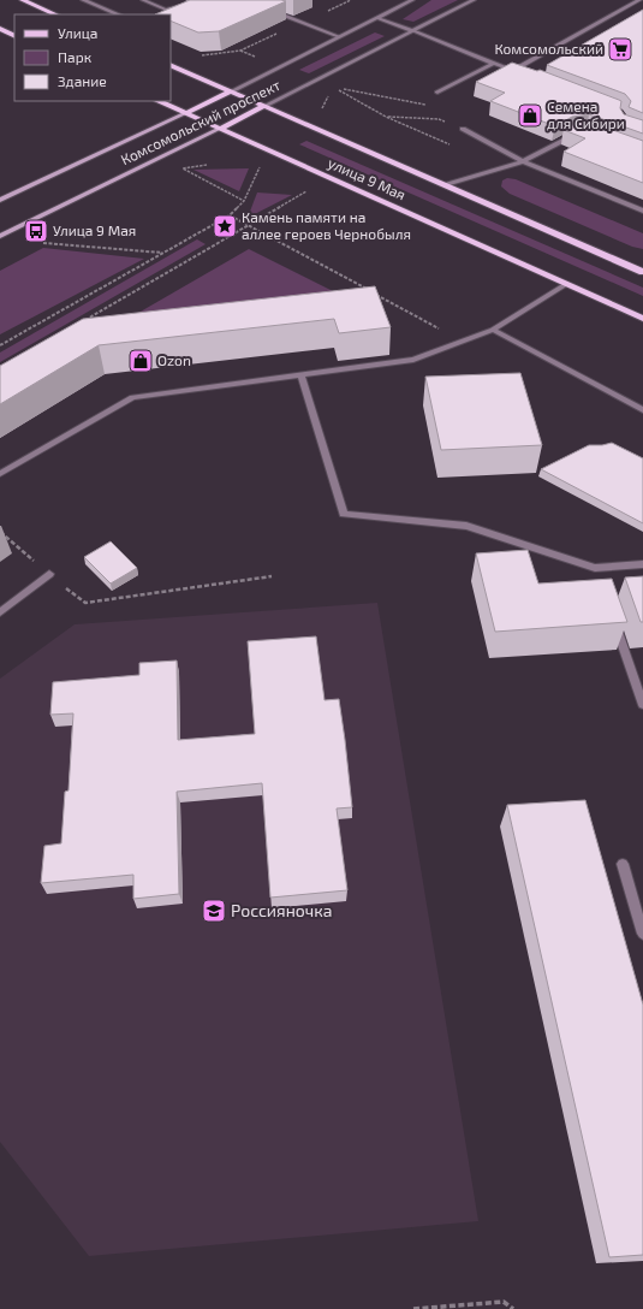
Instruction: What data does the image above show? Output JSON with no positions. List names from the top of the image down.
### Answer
{
  "streets": {
    "main road": ["Комсомольский проспект", "улица 9 Мая"]
  },
  "crossings": [
    ["Комсомольский проспект", "улица 9 Мая"]
  ],
  "places": {
    "supermarket": ["Комсомольский"],
    "shop": ["Семена для Сибири", "Ozon"],
    "place": ["Камень памяти на аллее героев Чернобыля"],
    "bus stop": ["Улица 9 Мая"],
    "school or university": ["Россияночка"]
  },
  "legend": ["Улица", "Парк", "Здание"]
}
